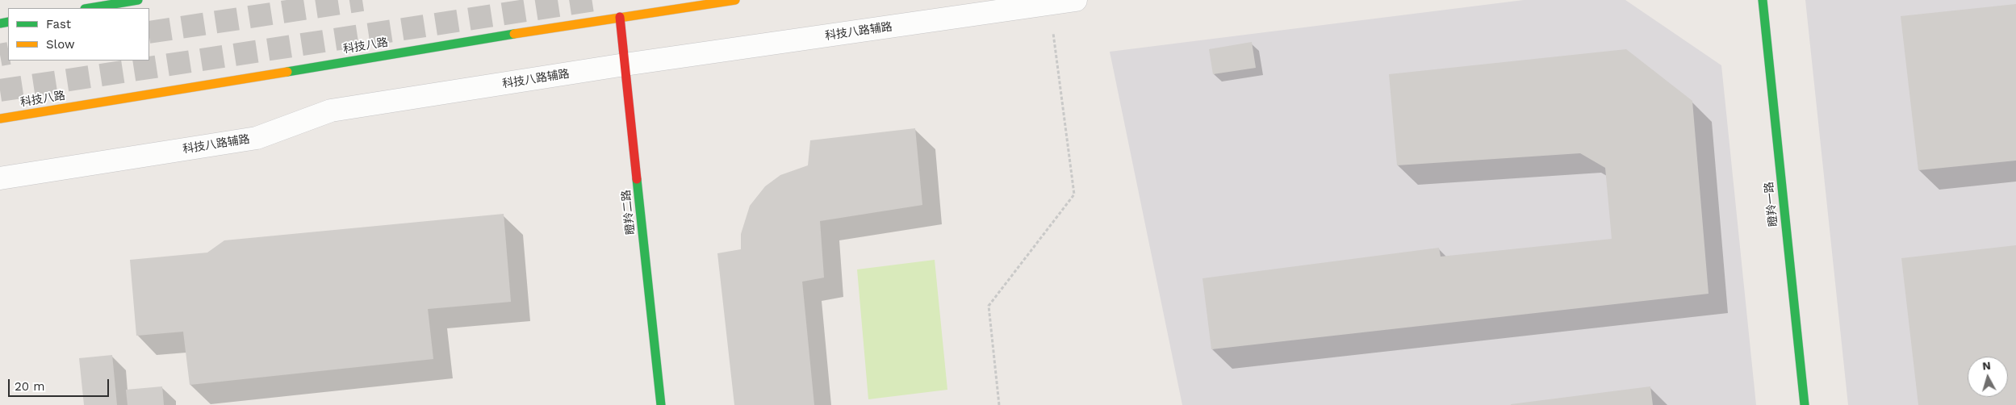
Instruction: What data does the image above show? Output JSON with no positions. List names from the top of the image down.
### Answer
{
  "streets": {
    "main road": ["科技八路", "瞪羚一路", "瞪羚二路"],
    "street": ["科技八路辅路"]
  },
  "crossings": [
    ["科技八路辅路", "瞪羚二路"],
    ["科技八路", "瞪羚二路"]
  ],
  "legend": ["Fast", "Slow"],
  "scale_bar": "20 m",
  "north": "top"
}
